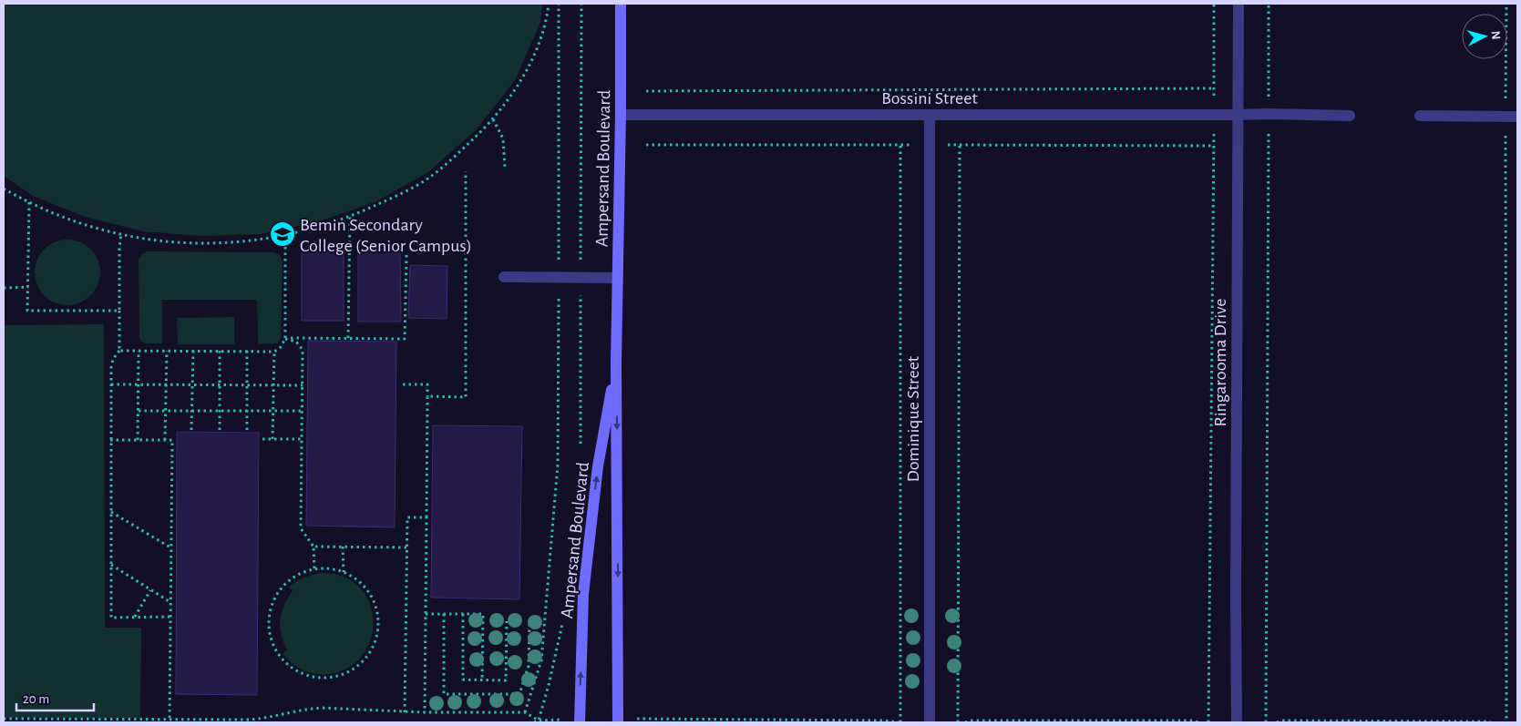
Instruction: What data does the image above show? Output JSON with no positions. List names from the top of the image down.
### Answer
{
  "streets": {
    "street": [
      "Bossini Street",
      "Ampersand Boulevard",
      "Ringarooma Drive",
      "Dominique Street"
    ]
  },
  "crossings": [
    ["Bossini Street", "Ampersand Boulevard"],
    ["Bossini Street", "Ringarooma Drive"],
    ["Bossini Street", "Dominique Street"]
  ],
  "places": {
    "school or university": ["Bemin Secondary College (Senior Campus)"]
  },
  "scale_bar": "20 m",
  "north": "right"
}
